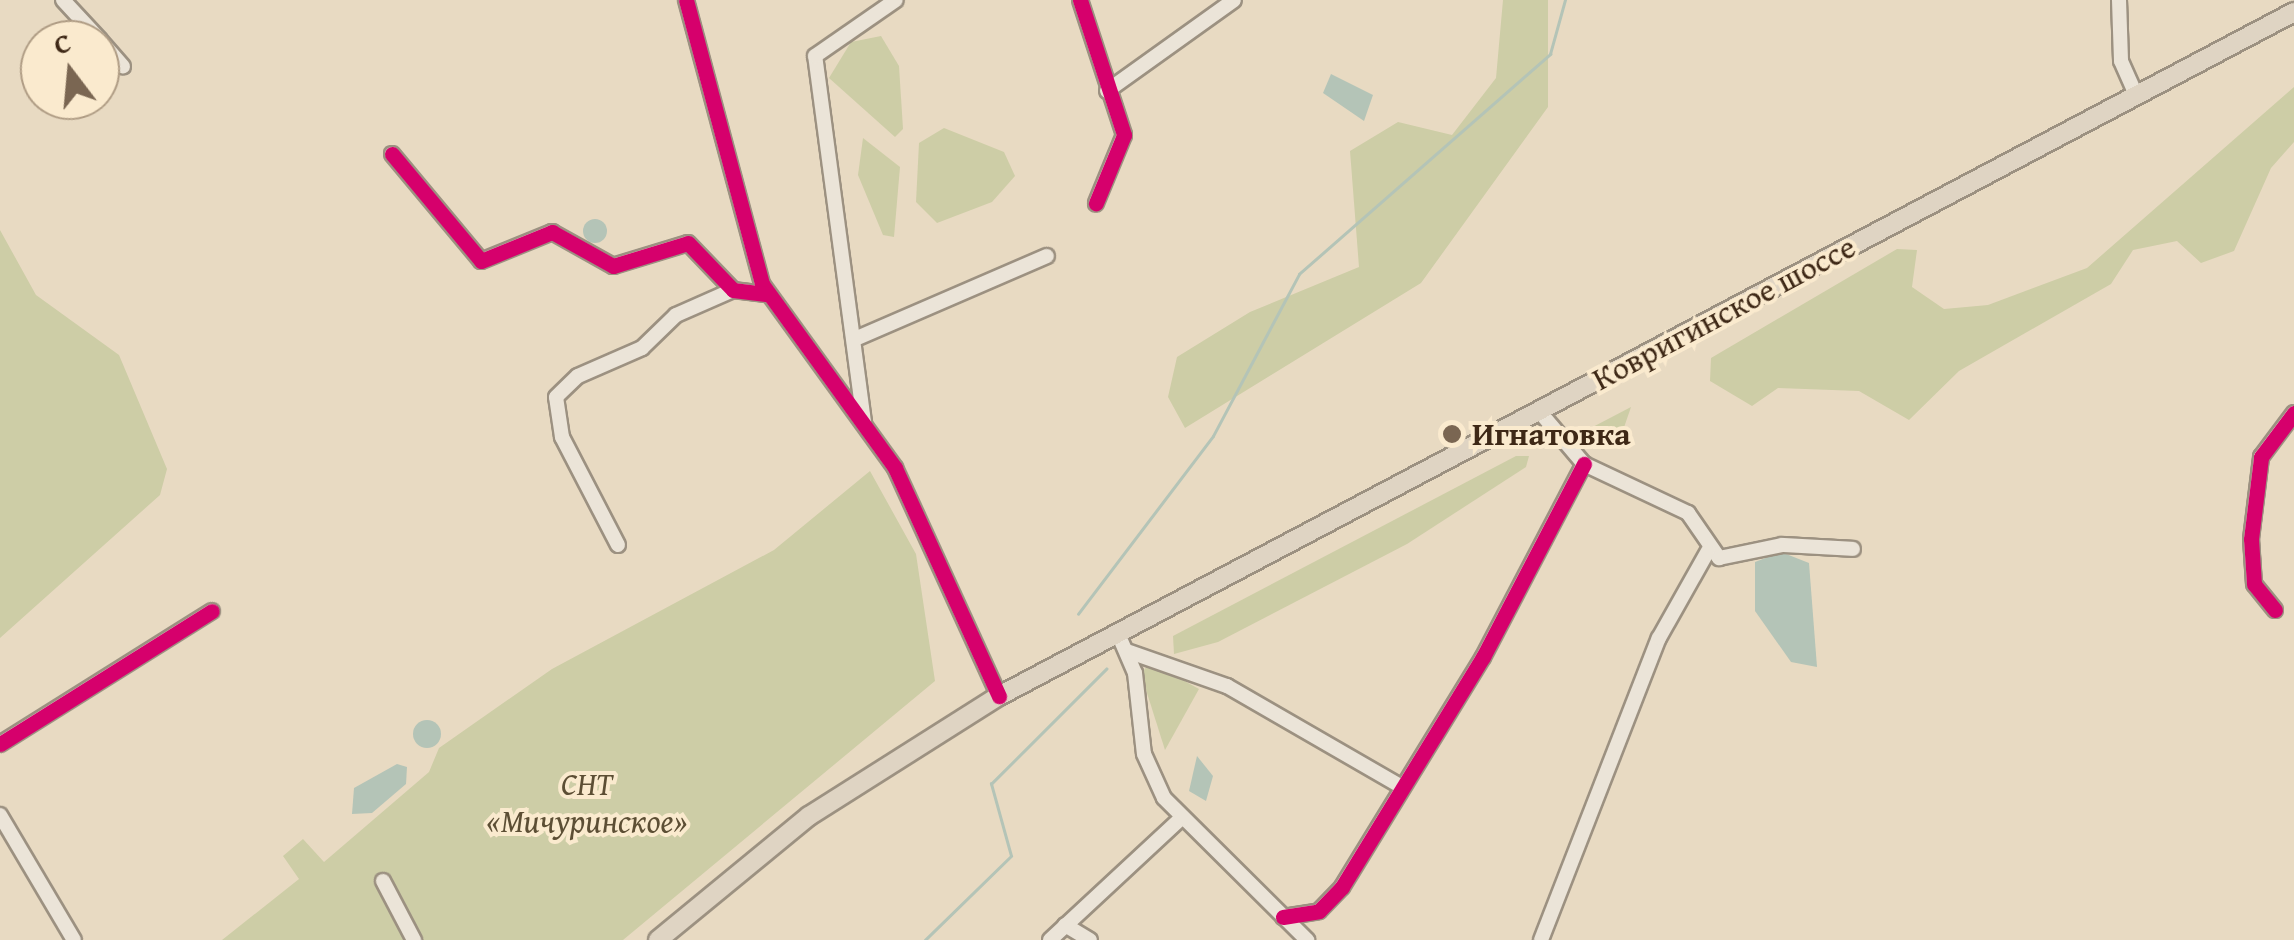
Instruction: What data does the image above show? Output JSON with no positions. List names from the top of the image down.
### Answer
{
  "streets": {
    "main road": ["Ковригинское шоссе"]
  },
  "parks": ["СНТ «Мичуринское»"],
  "places": ["Игнатовка"],
  "north": "top"
}
